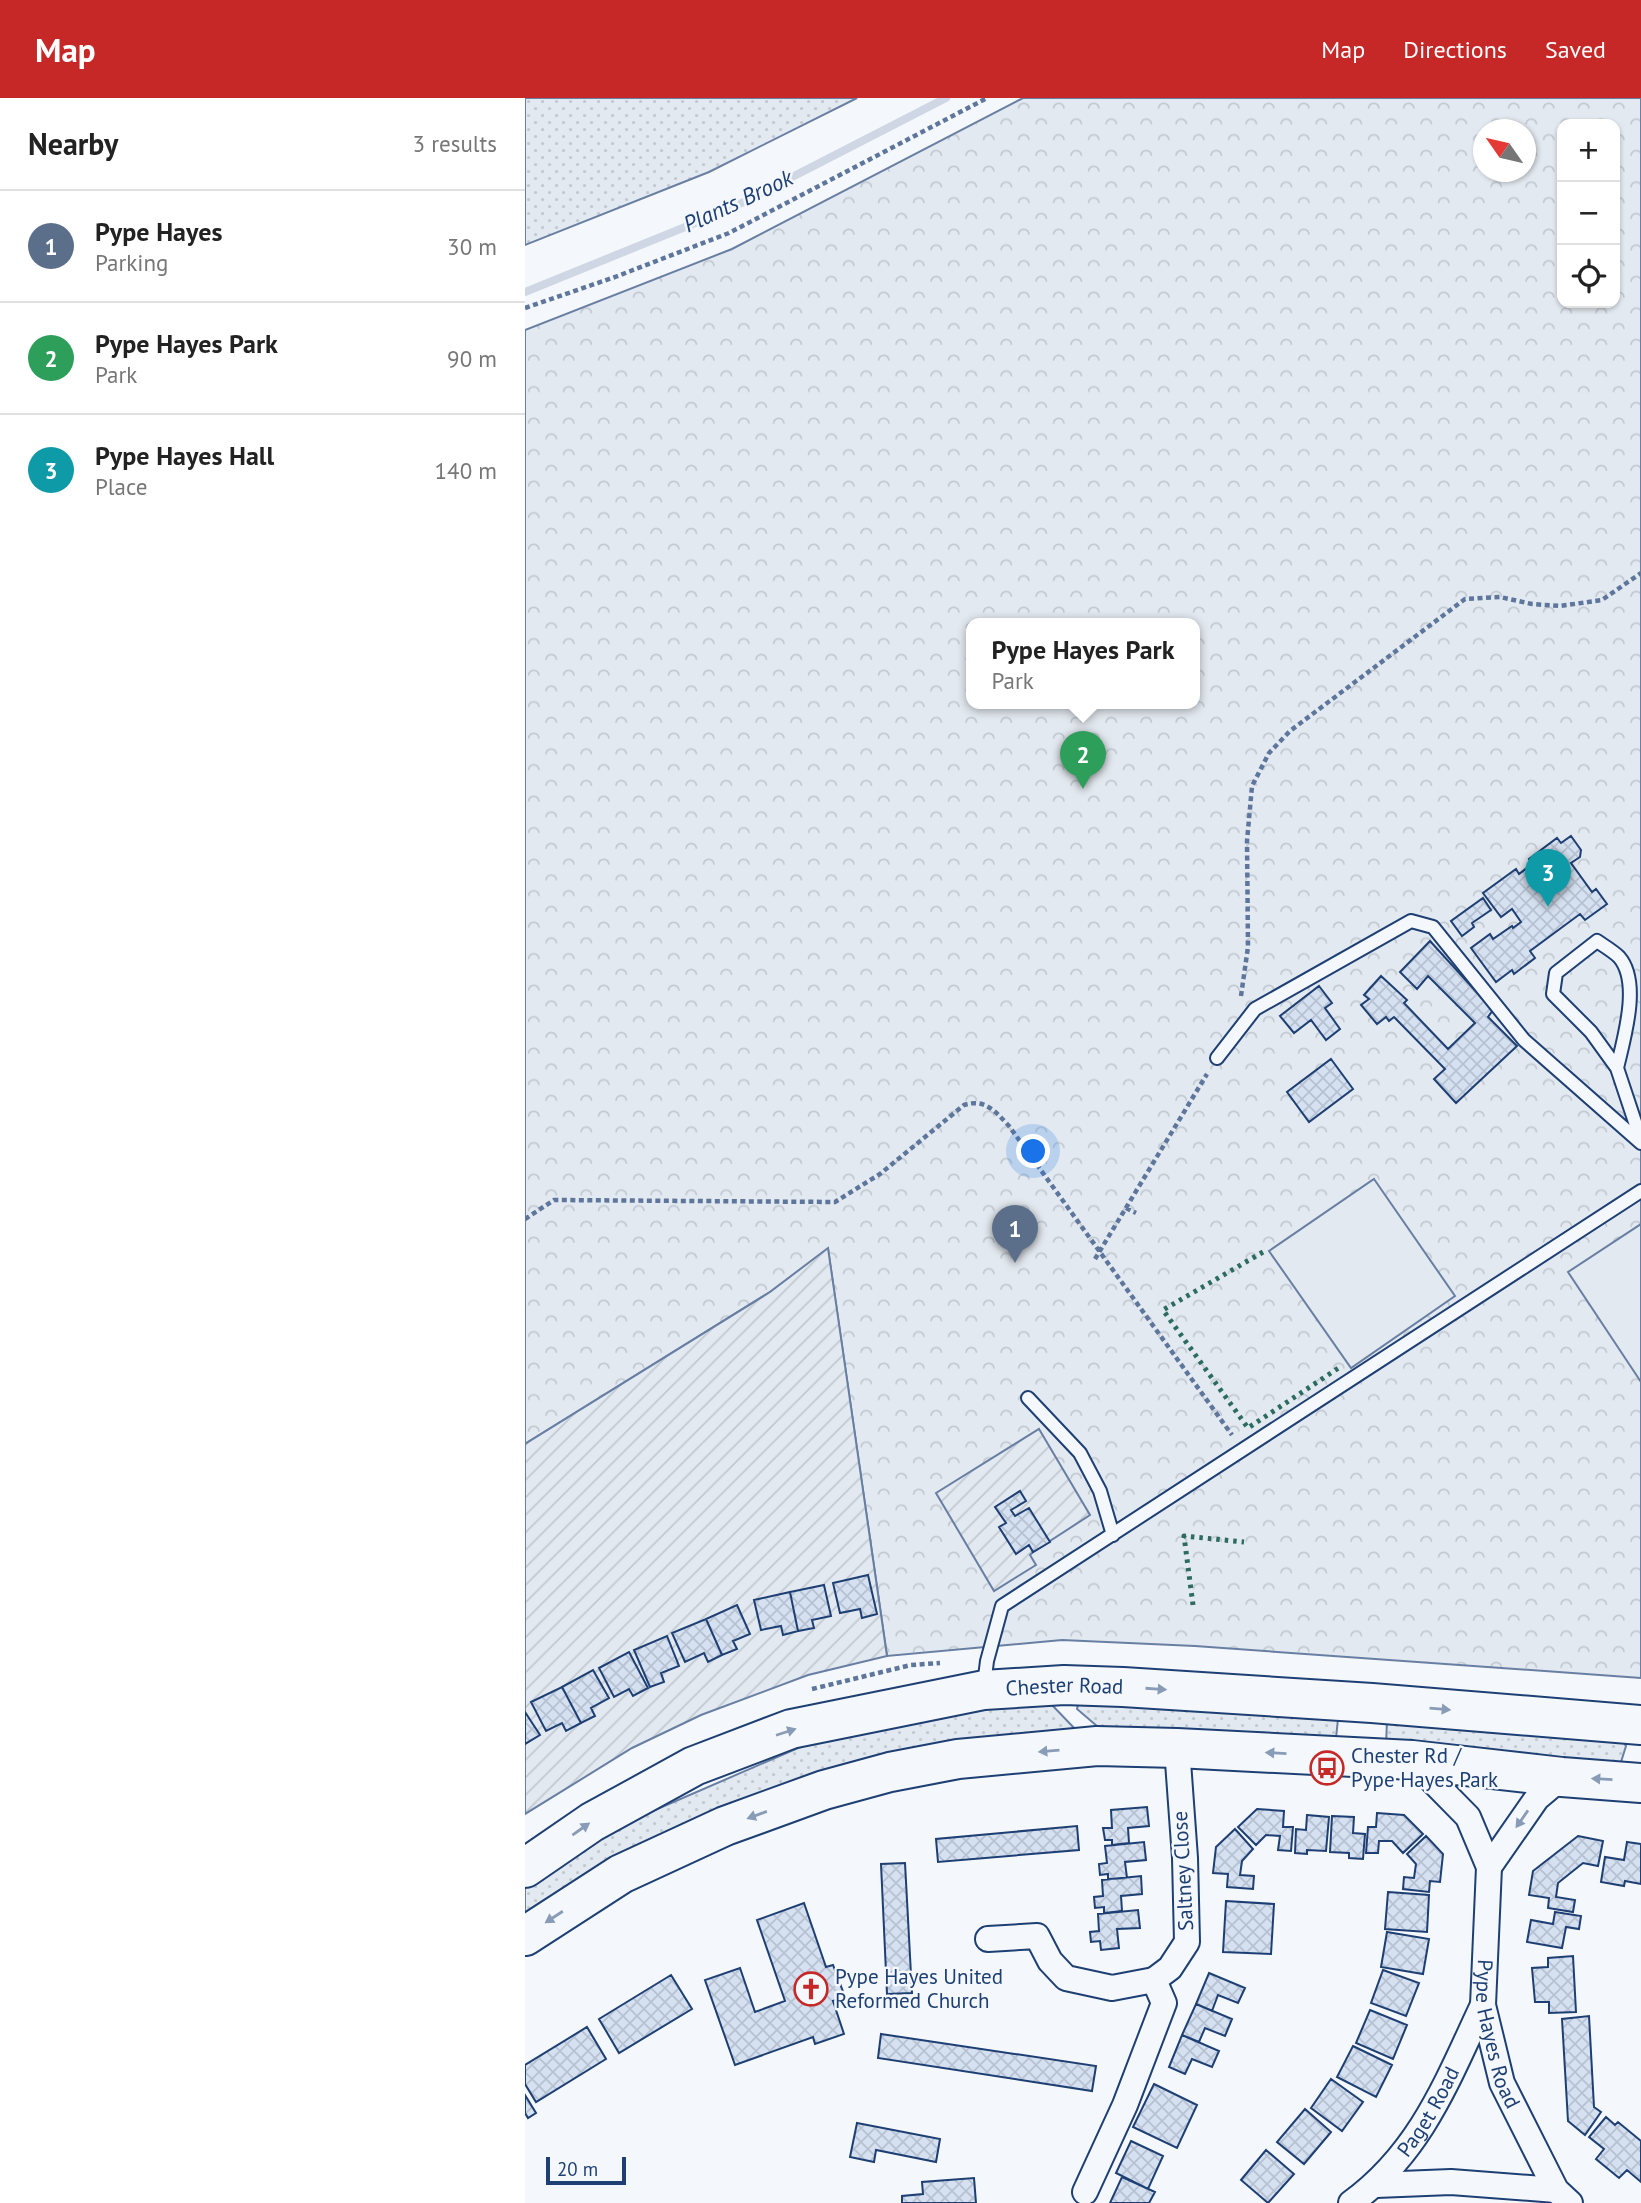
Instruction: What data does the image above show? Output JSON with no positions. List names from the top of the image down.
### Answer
{
  "streets": {
    "highway": ["Chester Road"],
    "street": ["Saltney Close", "Pype Hayes Road", "Paget Road"]
  },
  "crossings": [
    ["Pype Hayes Road", "Paget Road"]
  ],
  "water": ["Plants Brook"],
  "places": {
    "bus stop": ["Chester Rd / Pype Hayes Park"],
    "church": ["Pype Hayes United Reformed Church"]
  },
  "scale_bar": "20 m",
  "north": "top left",
  "page": {
    "header": "Map",
    "nav": ["Map", "Directions", "Saved"],
    "heading": ["Nearby", "3 results"],
    "map_buttons": ["+", "−"],
    "list": [
      {
        "mark": "1",
        "name": "Pype Hayes",
        "note": "Parking",
        "value": "30 m"
      },
      {
        "mark": "2",
        "name": "Pype Hayes Park",
        "note": "Park",
        "value": "90 m"
      },
      {
        "mark": "3",
        "name": "Pype Hayes Hall",
        "note": "Place",
        "value": "140 m"
      }
    ],
    "popup": ["Pype Hayes Park", "Park"],
    "pins": ["2", "3", "1"],
    "scale": "20 m"
  }
}
